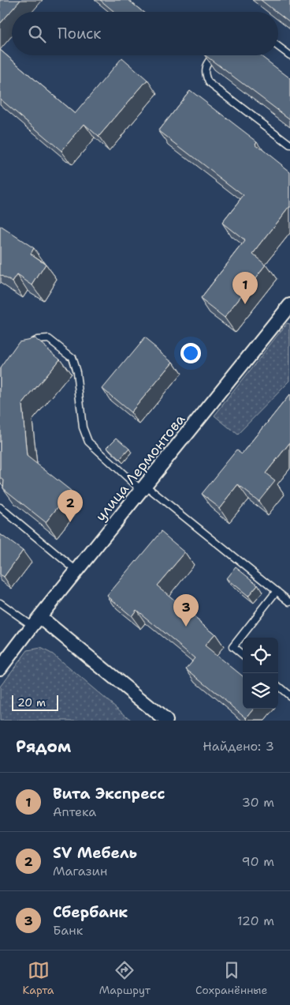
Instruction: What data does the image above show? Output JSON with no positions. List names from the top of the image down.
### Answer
{
  "streets": {
    "street": ["улица Лермонтова"]
  },
  "scale_bar": "20 m",
  "page": {
    "search": "Поиск",
    "pins": ["1", "2", "3"],
    "scale": "20 m",
    "heading": ["Рядом", "Найдено: 3"],
    "list": [
      {
        "mark": "1",
        "name": "Вита Экспресс",
        "note": "Аптека",
        "value": "30 m"
      },
      {
        "mark": "2",
        "name": "SV Мебель",
        "note": "Магазин",
        "value": "90 m"
      },
      {
        "mark": "3",
        "name": "Сбербанк",
        "note": "Банк",
        "value": "120 m"
      }
    ],
    "nav": ["Карта", "Маршрут", "Сохранённые"]
  }
}
